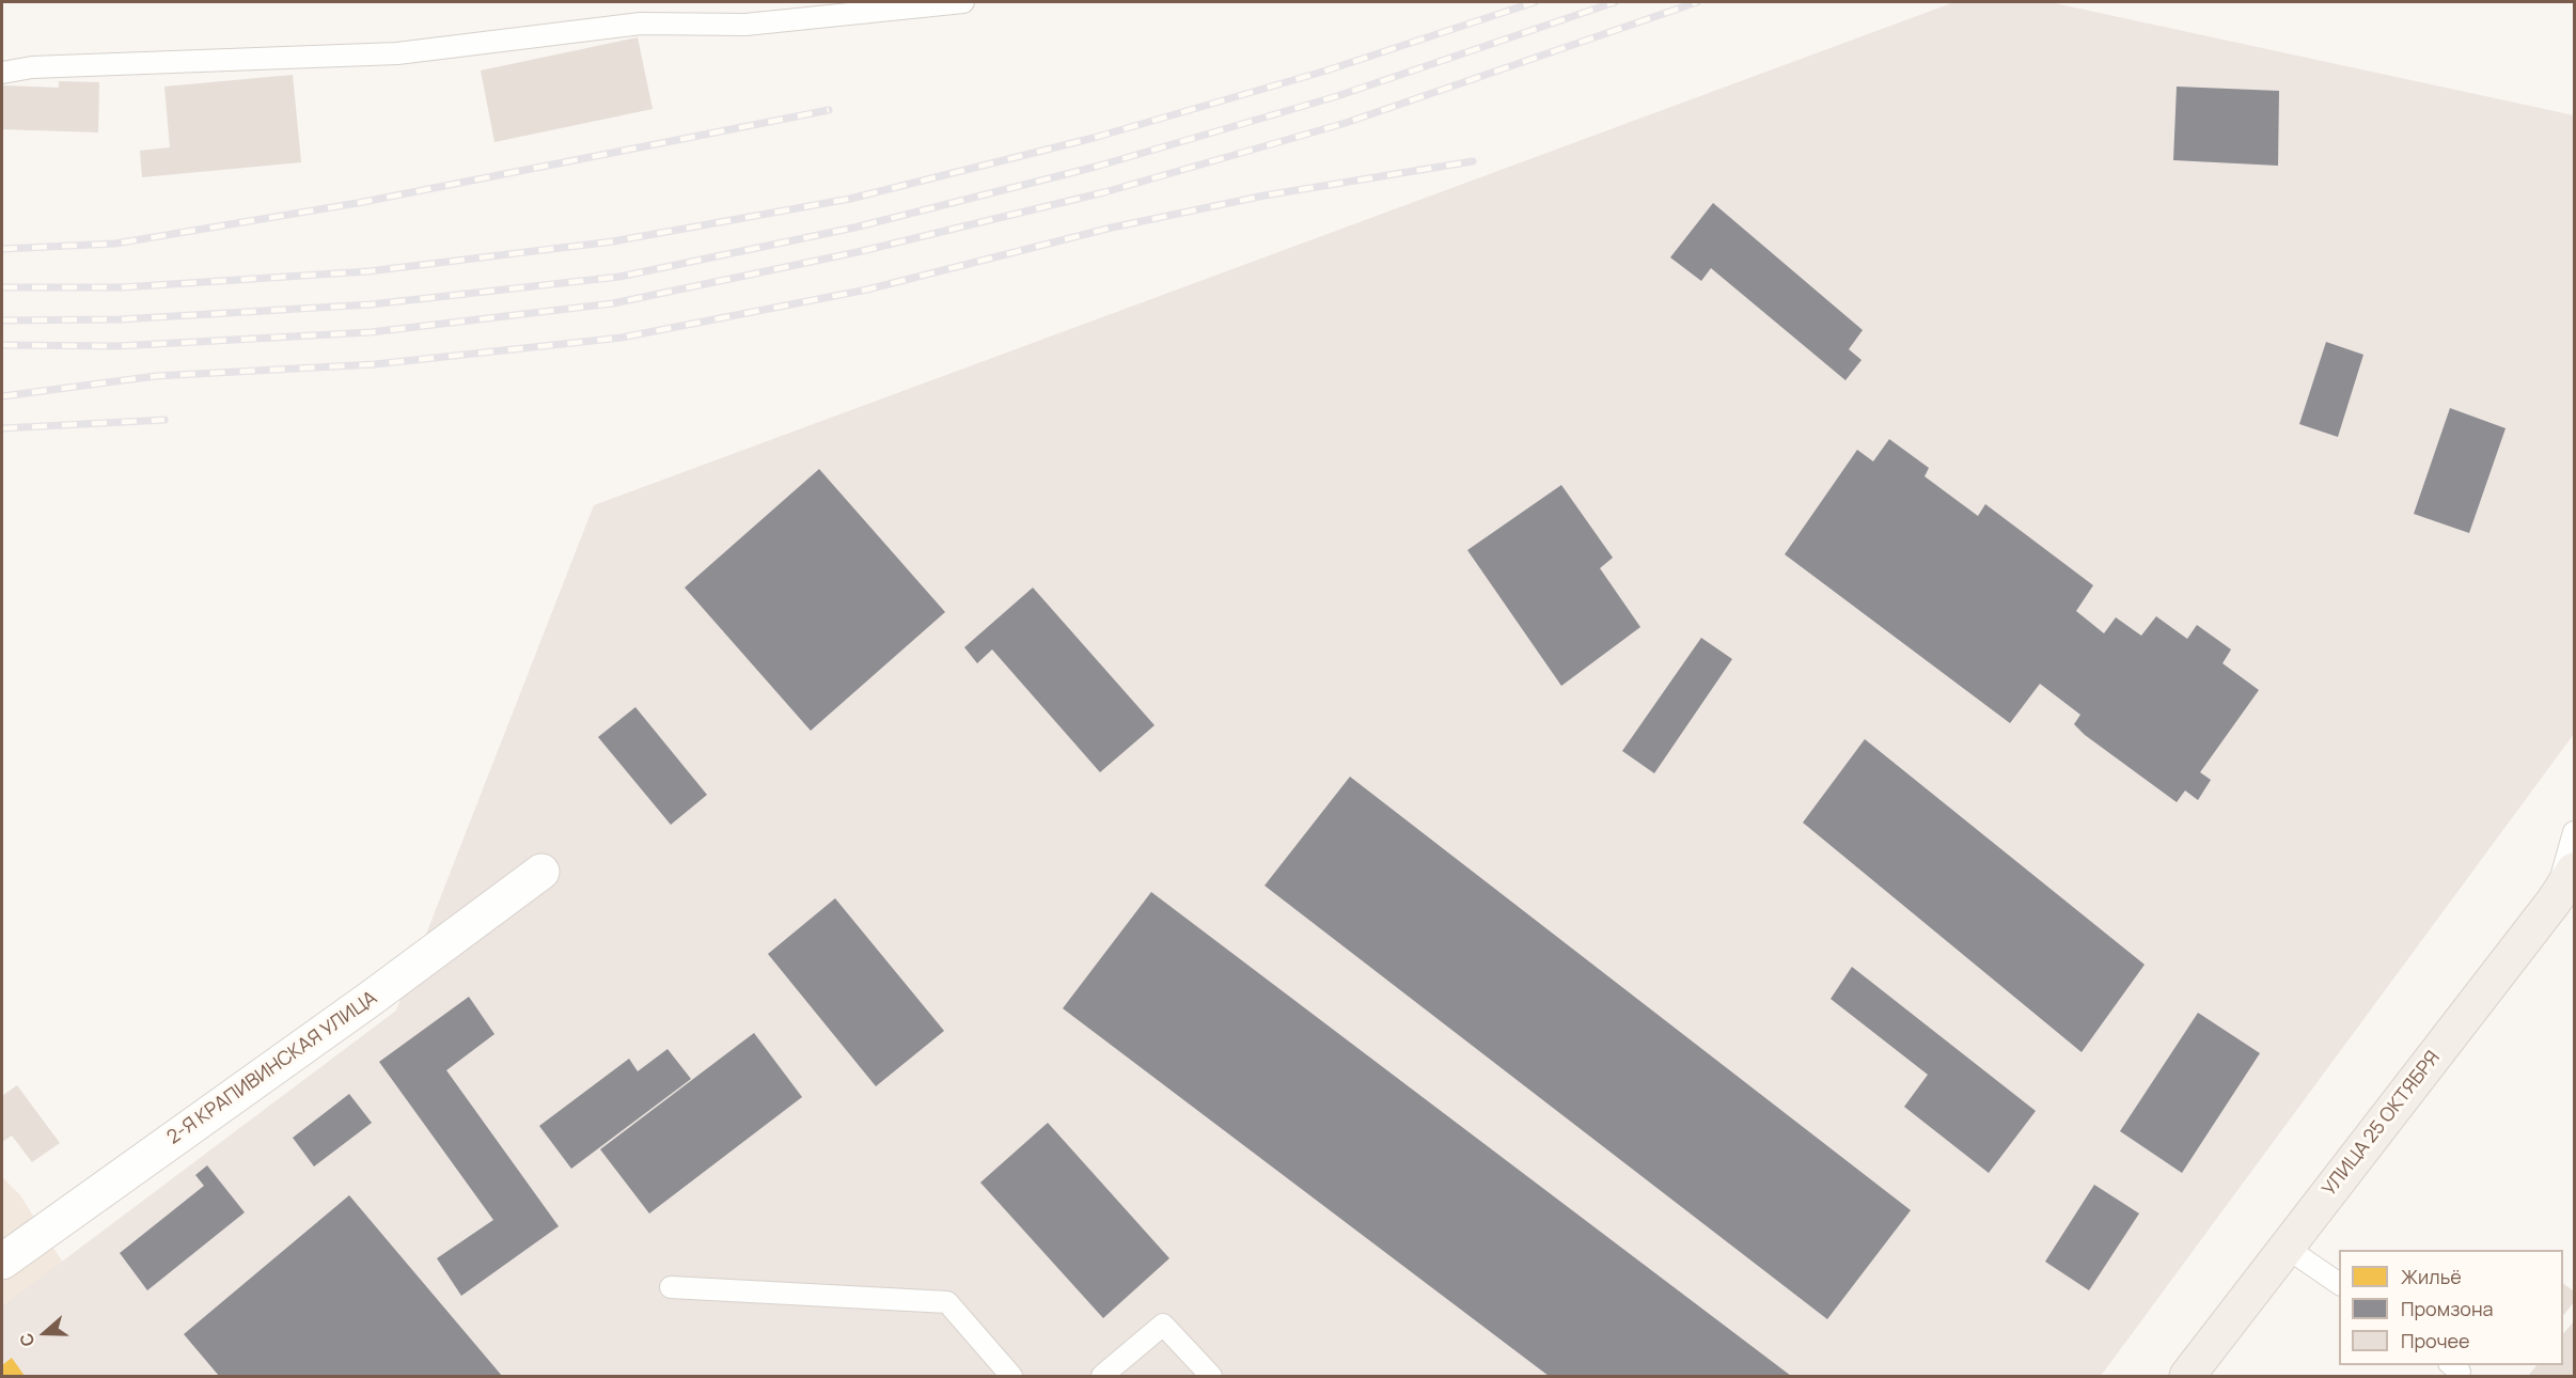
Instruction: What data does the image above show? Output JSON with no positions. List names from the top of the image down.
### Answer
{
  "streets": {
    "main road": ["УЛИЦА 25 ОКТЯБРЯ"],
    "street": ["2-Я КРАПИВИНСКАЯ УЛИЦА"]
  },
  "legend": ["Жильё", "Промзона", "Прочее"],
  "north": "left"
}
